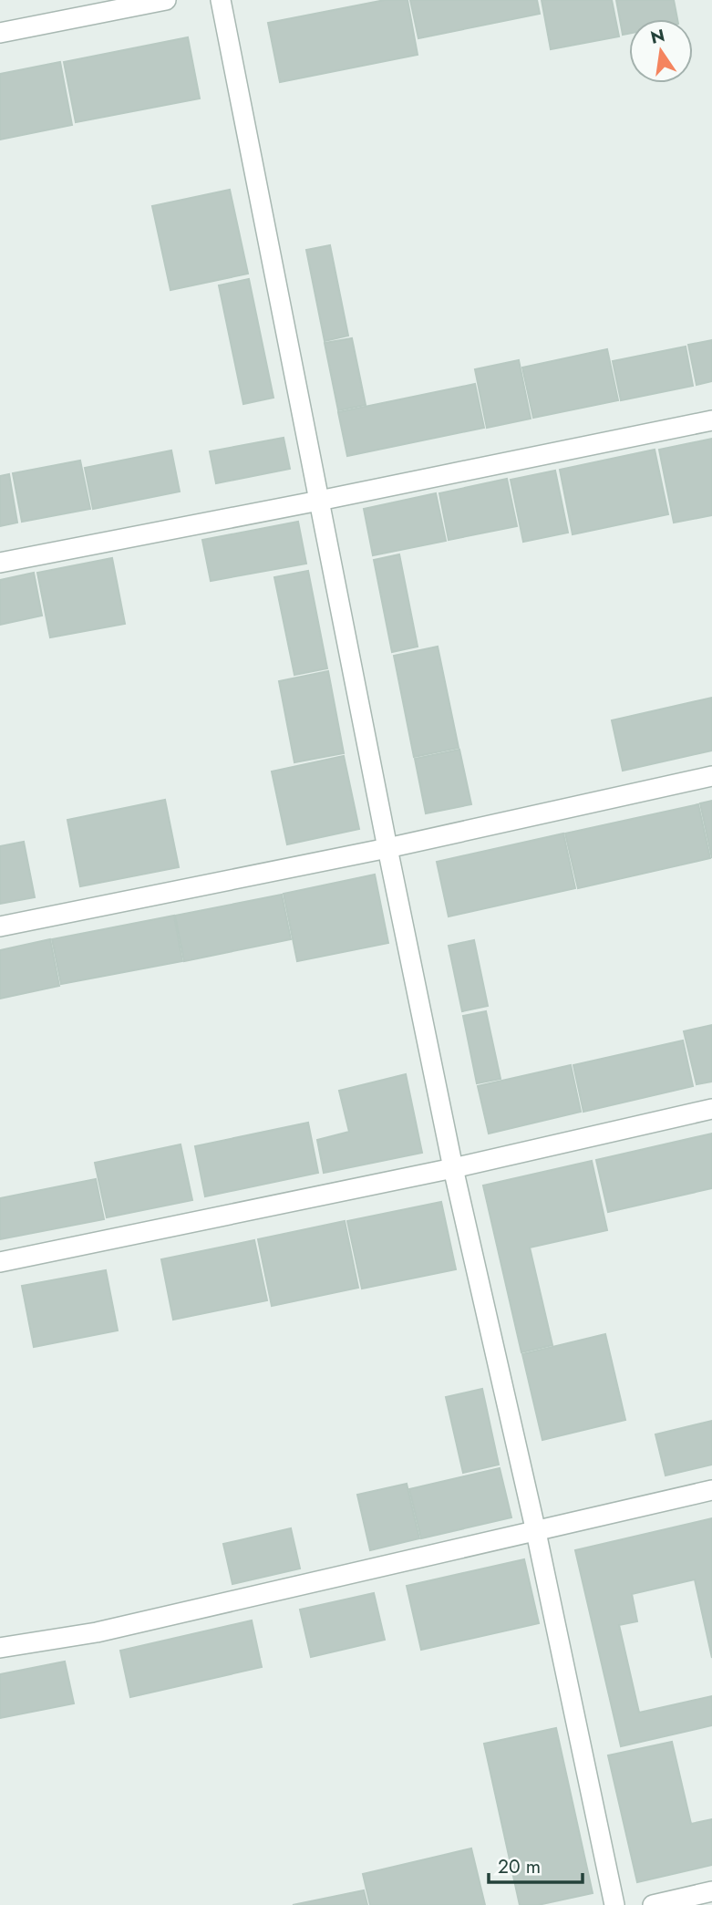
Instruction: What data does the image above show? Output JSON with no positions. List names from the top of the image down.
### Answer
{
  "scale_bar": "20 m",
  "north": "top"
}
